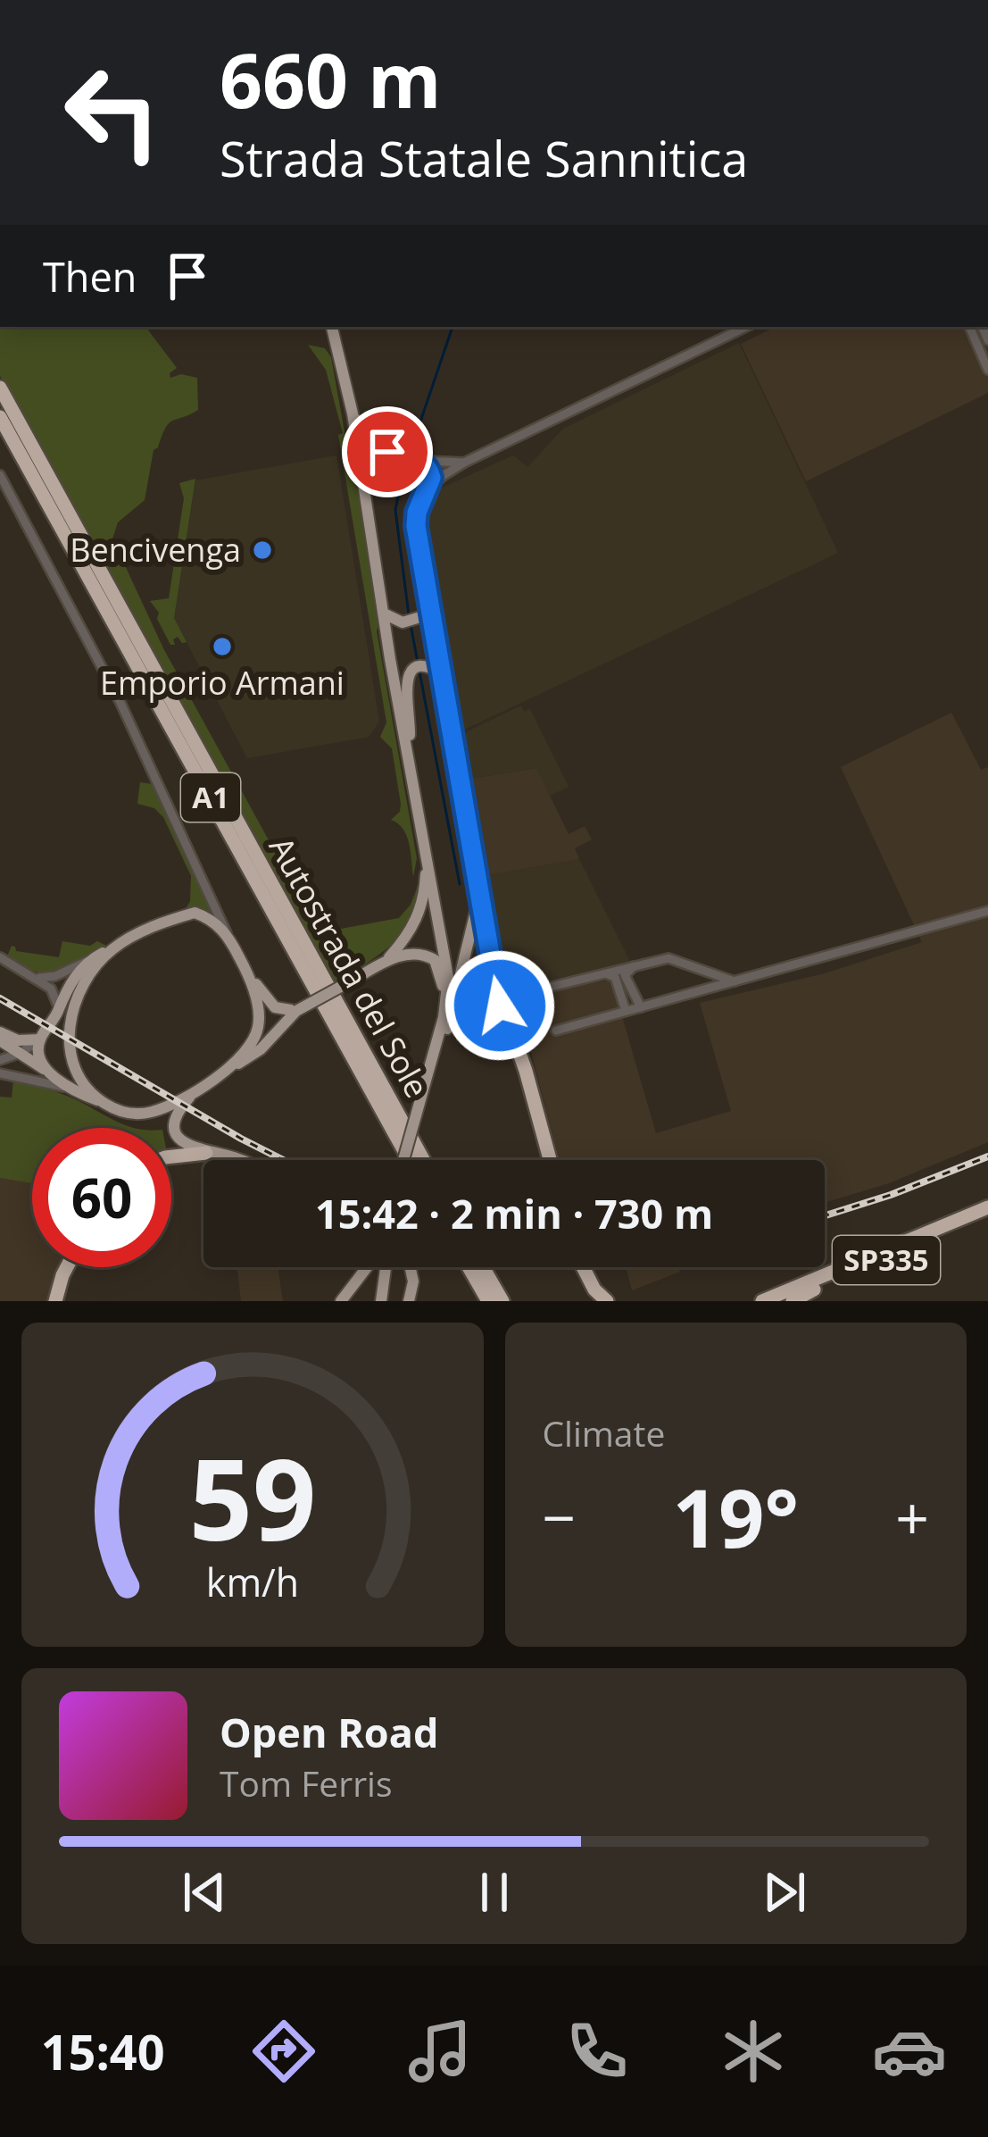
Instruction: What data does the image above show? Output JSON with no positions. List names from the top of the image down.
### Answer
{
  "streets": {
    "highway": ["A1", "Autostrada del Sole", "SP335"]
  },
  "places": ["Bencivenga", "Emporio Armani"],
  "page": {
    "turn": ["660 m", "Strada Statale Sannitica"],
    "then": "Then",
    "limit": "60",
    "trip": "15:42 · 2 min · 730 m",
    "tile": "Climate",
    "heat": ["−", "19°", "+"],
    "song": ["Open Road", "Tom Ferris"],
    "tabs": "15:40",
    "gauge": ["59", "km/h"]
  }
}
